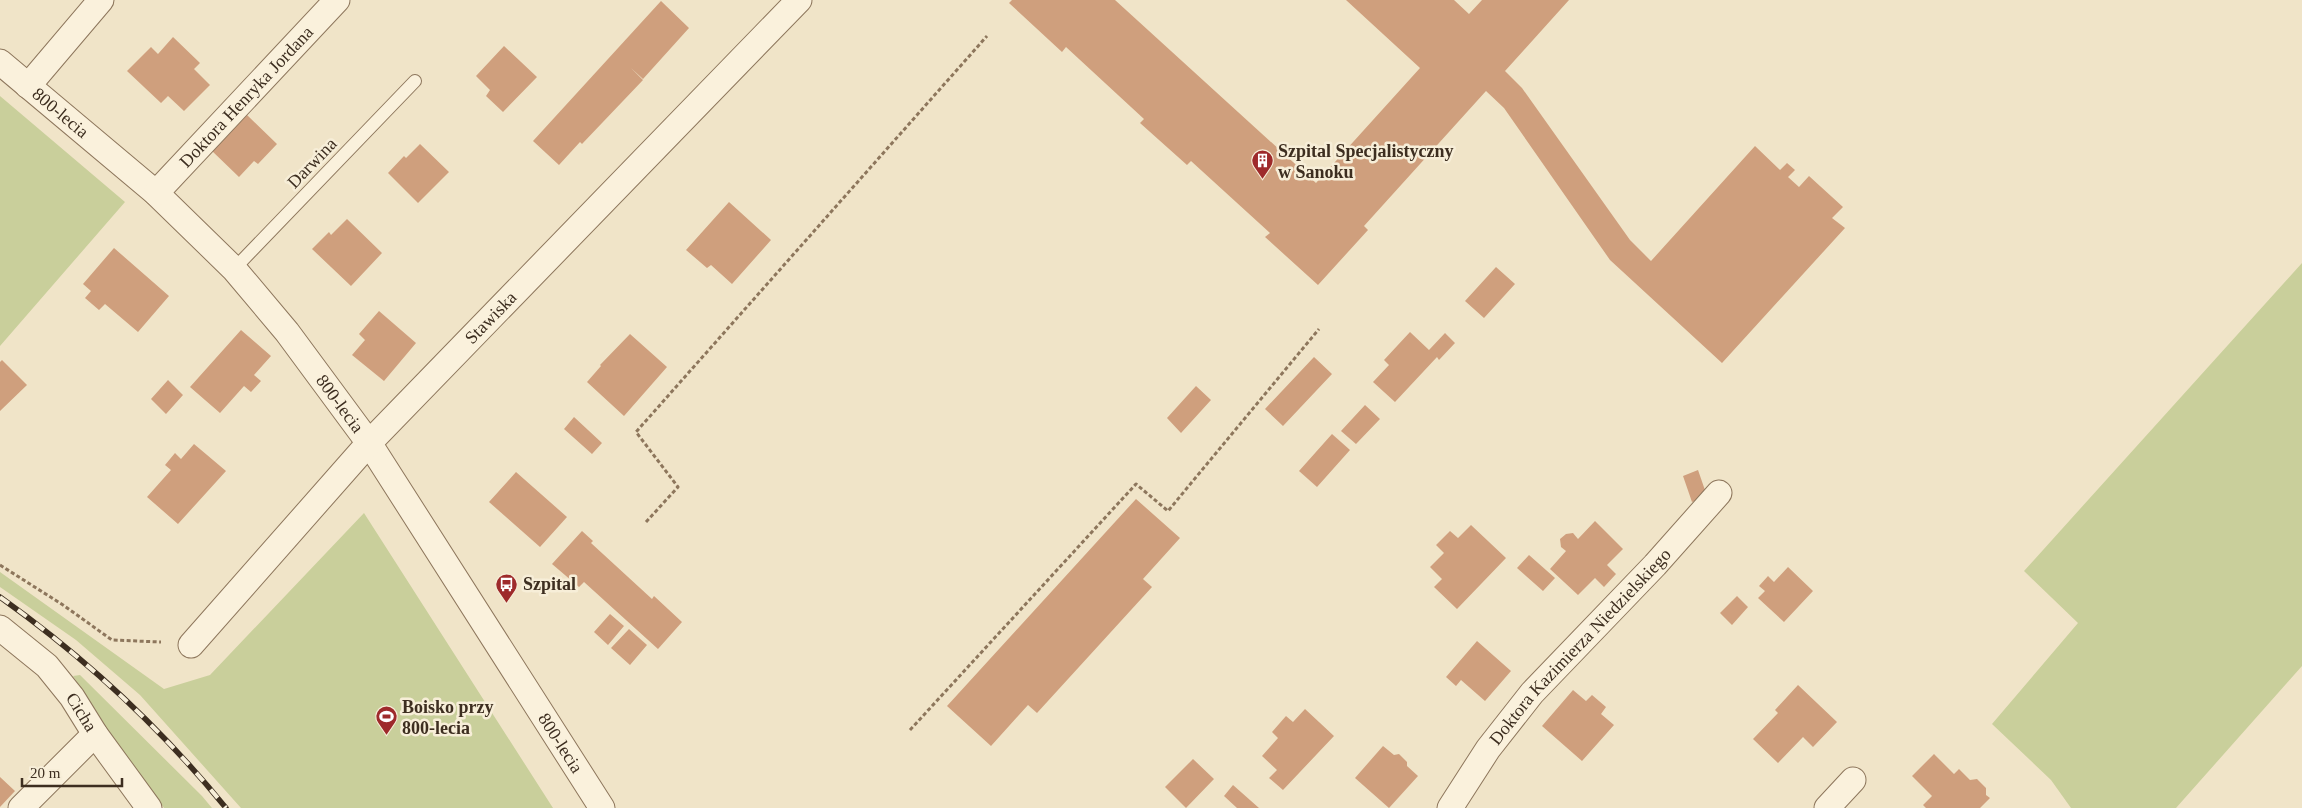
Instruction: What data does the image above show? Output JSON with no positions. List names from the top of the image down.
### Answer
{
  "streets": {
    "street": [
      "Doktora Henryka Jordana",
      "800-lecia",
      "Stawiska",
      "Doktora Kazimierza Niedzielskiego",
      "Cicha"
    ],
    "lane": ["Darwina"]
  },
  "crossings": [
    ["Doktora Henryka Jordana", "800-lecia"],
    ["800-lecia", "Darwina"],
    ["800-lecia", "Stawiska"]
  ],
  "places": {
    "building": ["Szpital Specjalistyczny w Sanoku"],
    "bus stop": ["Szpital"],
    "sports": ["Boisko przy 800-lecia"]
  },
  "scale_bar": "20 m"
}
